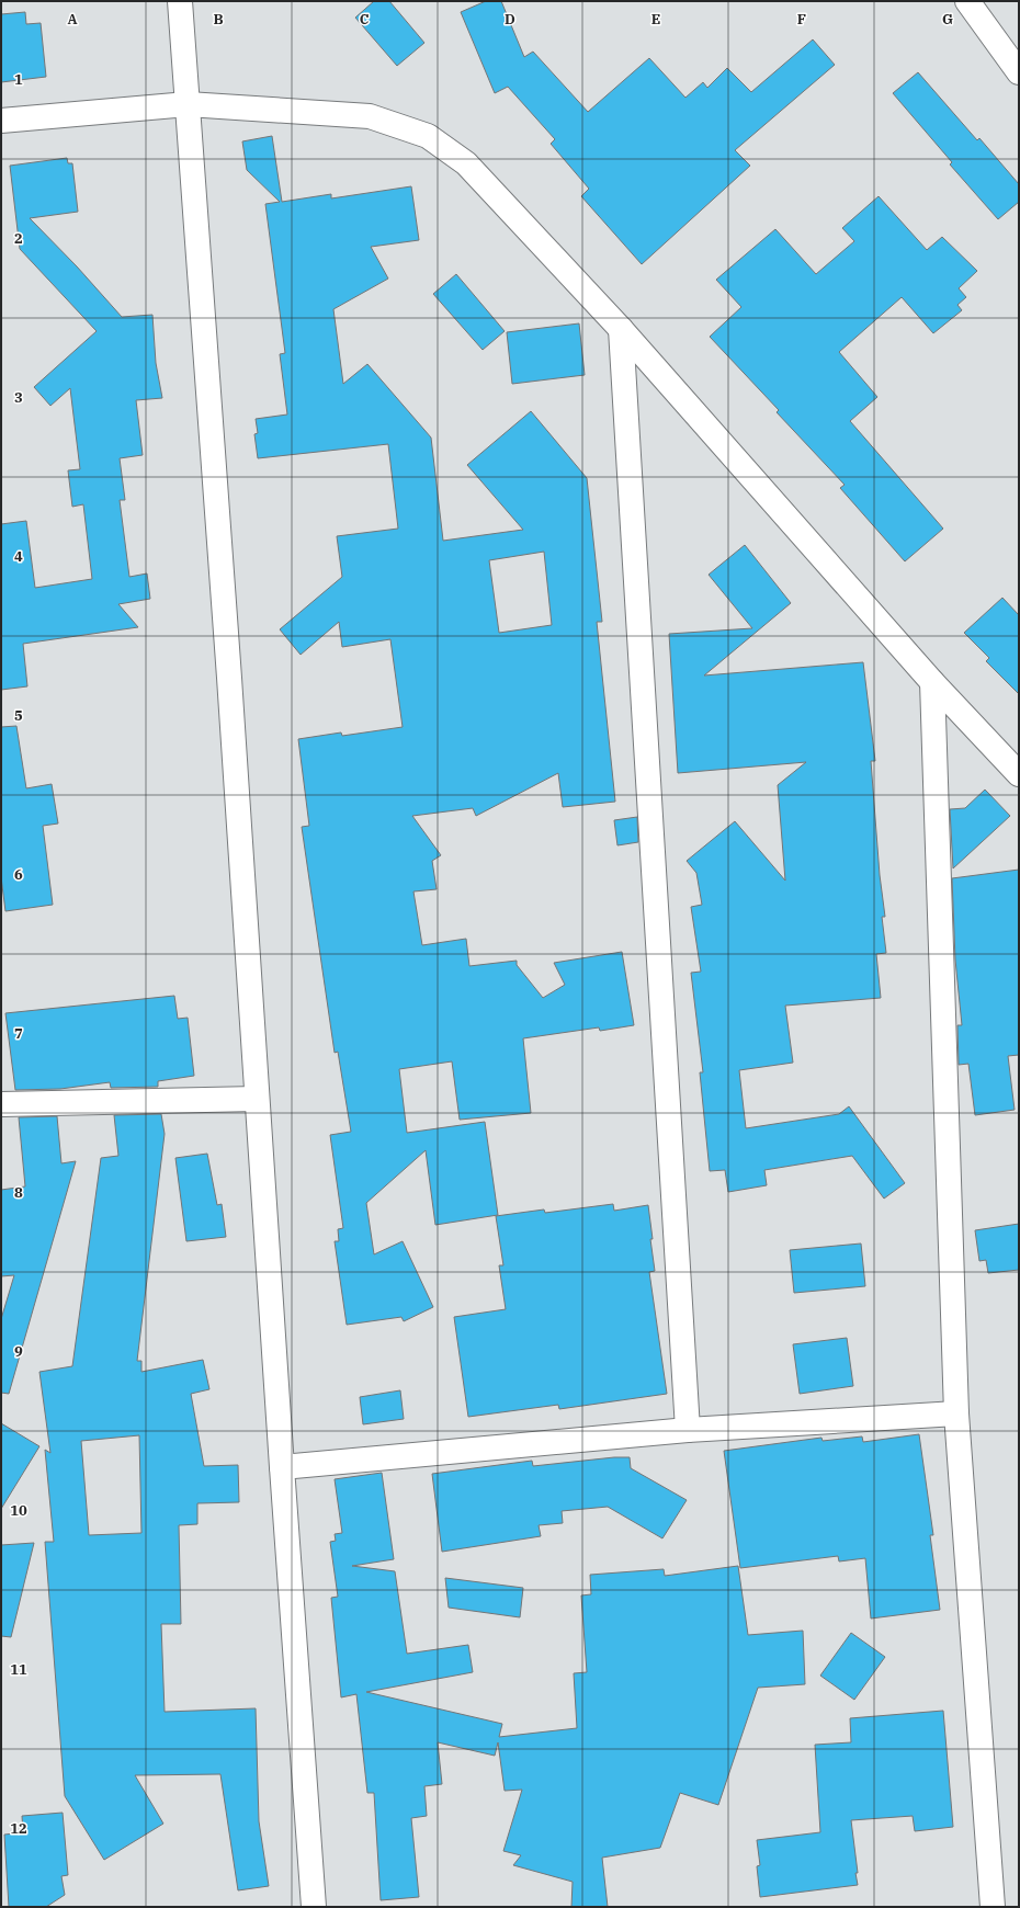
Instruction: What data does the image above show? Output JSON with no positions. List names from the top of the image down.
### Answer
{
  "grid": {
    "columns": [
      "A",
      "B",
      "C",
      "D",
      "E",
      "F",
      "G"
    ],
    "rows": [
      "1",
      "2",
      "3",
      "4",
      "5",
      "6",
      "7",
      "8",
      "9",
      "10",
      "11",
      "12"
    ]
  }
}
